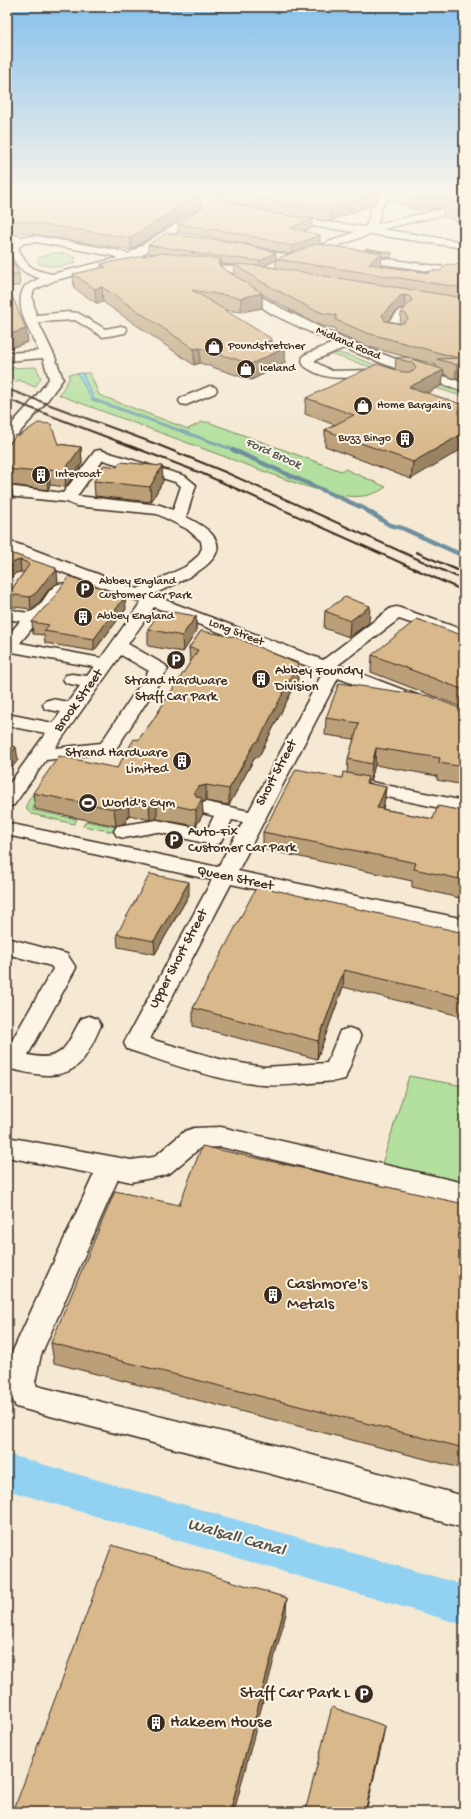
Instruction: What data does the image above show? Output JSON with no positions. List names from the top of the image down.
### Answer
{
  "streets": {
    "street": [
      "Midland Road",
      "Long Street",
      "Brook Street",
      "Short Street",
      "Queen Street",
      "Upper Short Street"
    ]
  },
  "crossings": [
    ["Long Street", "Brook Street"],
    ["Long Street", "Short Street"],
    ["Short Street", "Queen Street"],
    ["Short Street", "Upper Short Street"],
    ["Queen Street", "Upper Short Street"]
  ],
  "water": ["Ford Brook", "Walsall Canal"],
  "places": {
    "shop": ["Poundstretcher", "Iceland", "Home Bargains"],
    "building": [
      "Buzz Bingo",
      "Intercoat",
      "Abbey England",
      "Abbey Foundry Division",
      "Strand Hardware Limited",
      "Cashmore's Metals",
      "Hakeem House"
    ],
    "parking": [
      "Abbey England Customer Car Park",
      "Strand Hardware Staff Car Park",
      "Auto-Fix Customer Car Park",
      "Staff Car Park L"
    ],
    "sports": ["World's Gym"]
  }
}
